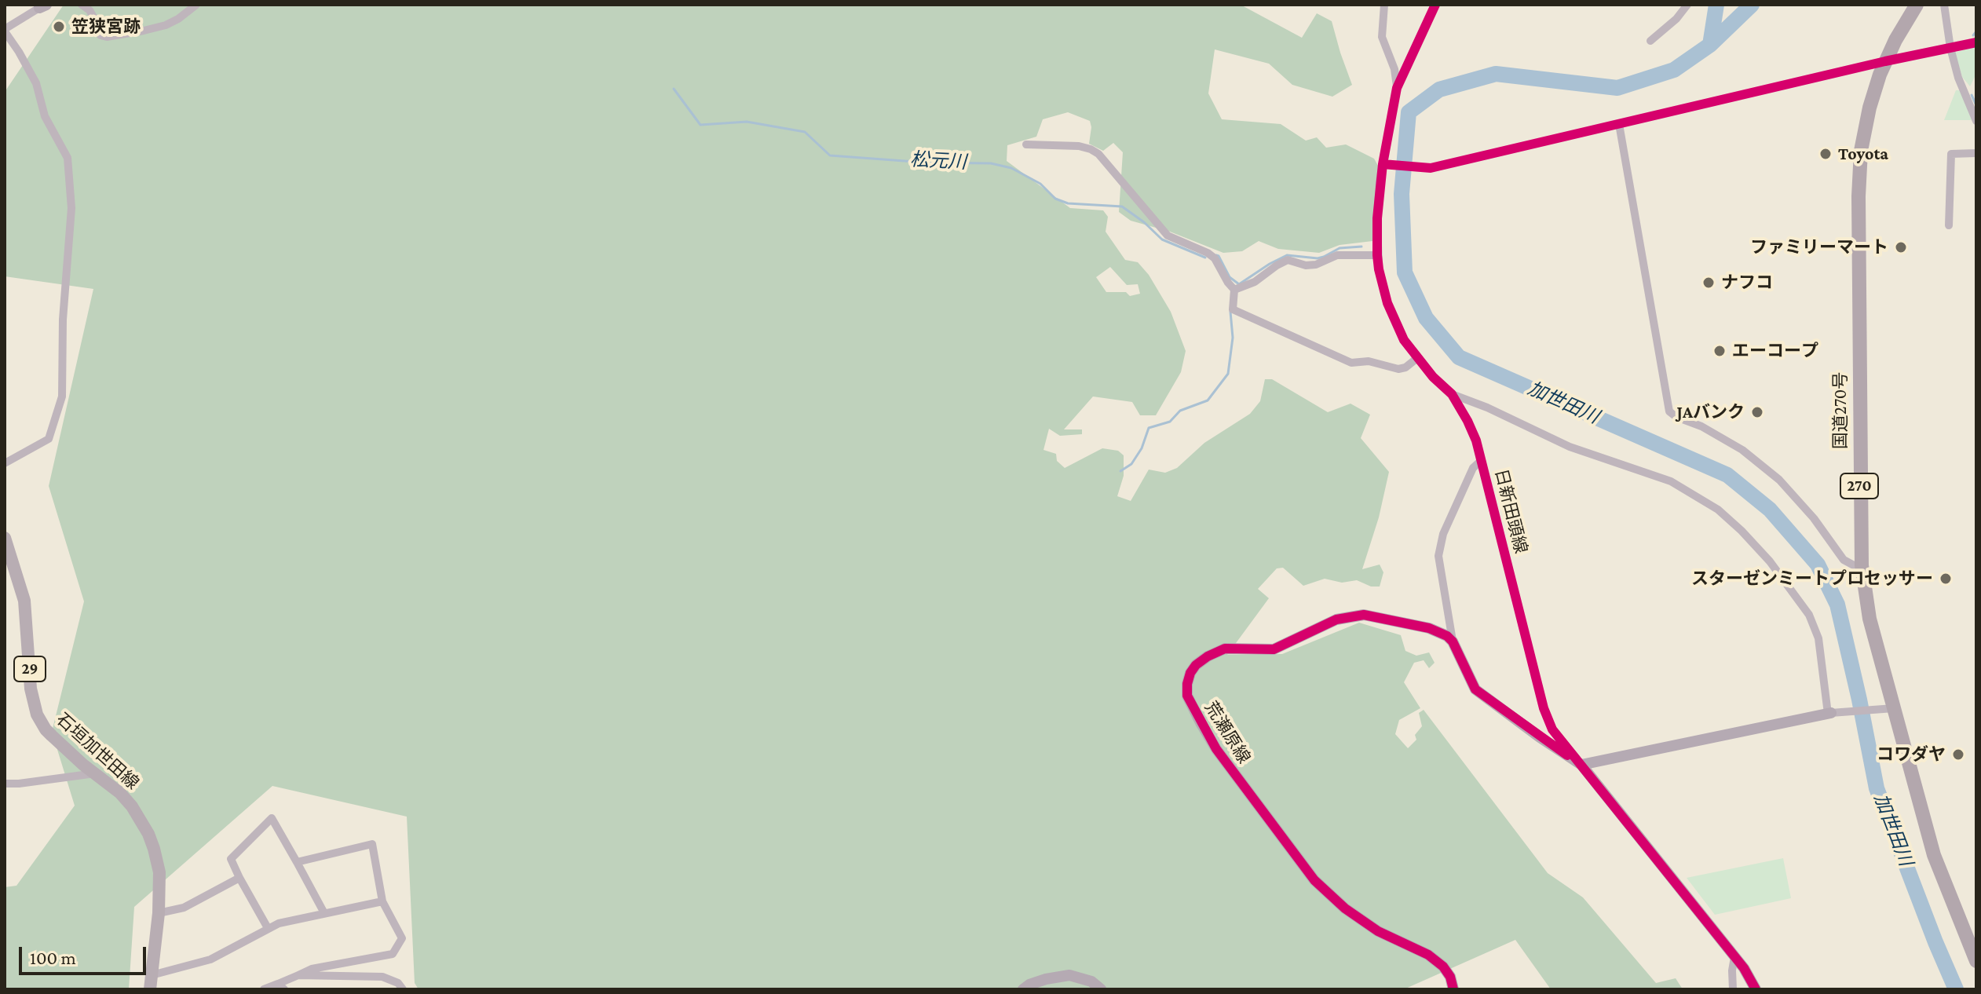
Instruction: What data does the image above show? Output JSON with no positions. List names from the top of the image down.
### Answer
{
  "streets": {
    "highway": ["国道270号", "270"],
    "main road": ["29", "石垣加世田線"],
    "street": ["日新田頭線", "荒瀬原線"]
  },
  "water": ["松元川", "加世田川"],
  "places": [
    "笠狭宮跡",
    "Toyota",
    "ファミリーマート",
    "ナフコ",
    "エーコープ",
    "JAバンク",
    "スターゼンミートプロセッサー",
    "コワダヤ"
  ],
  "scale_bar": "100 m"
}
